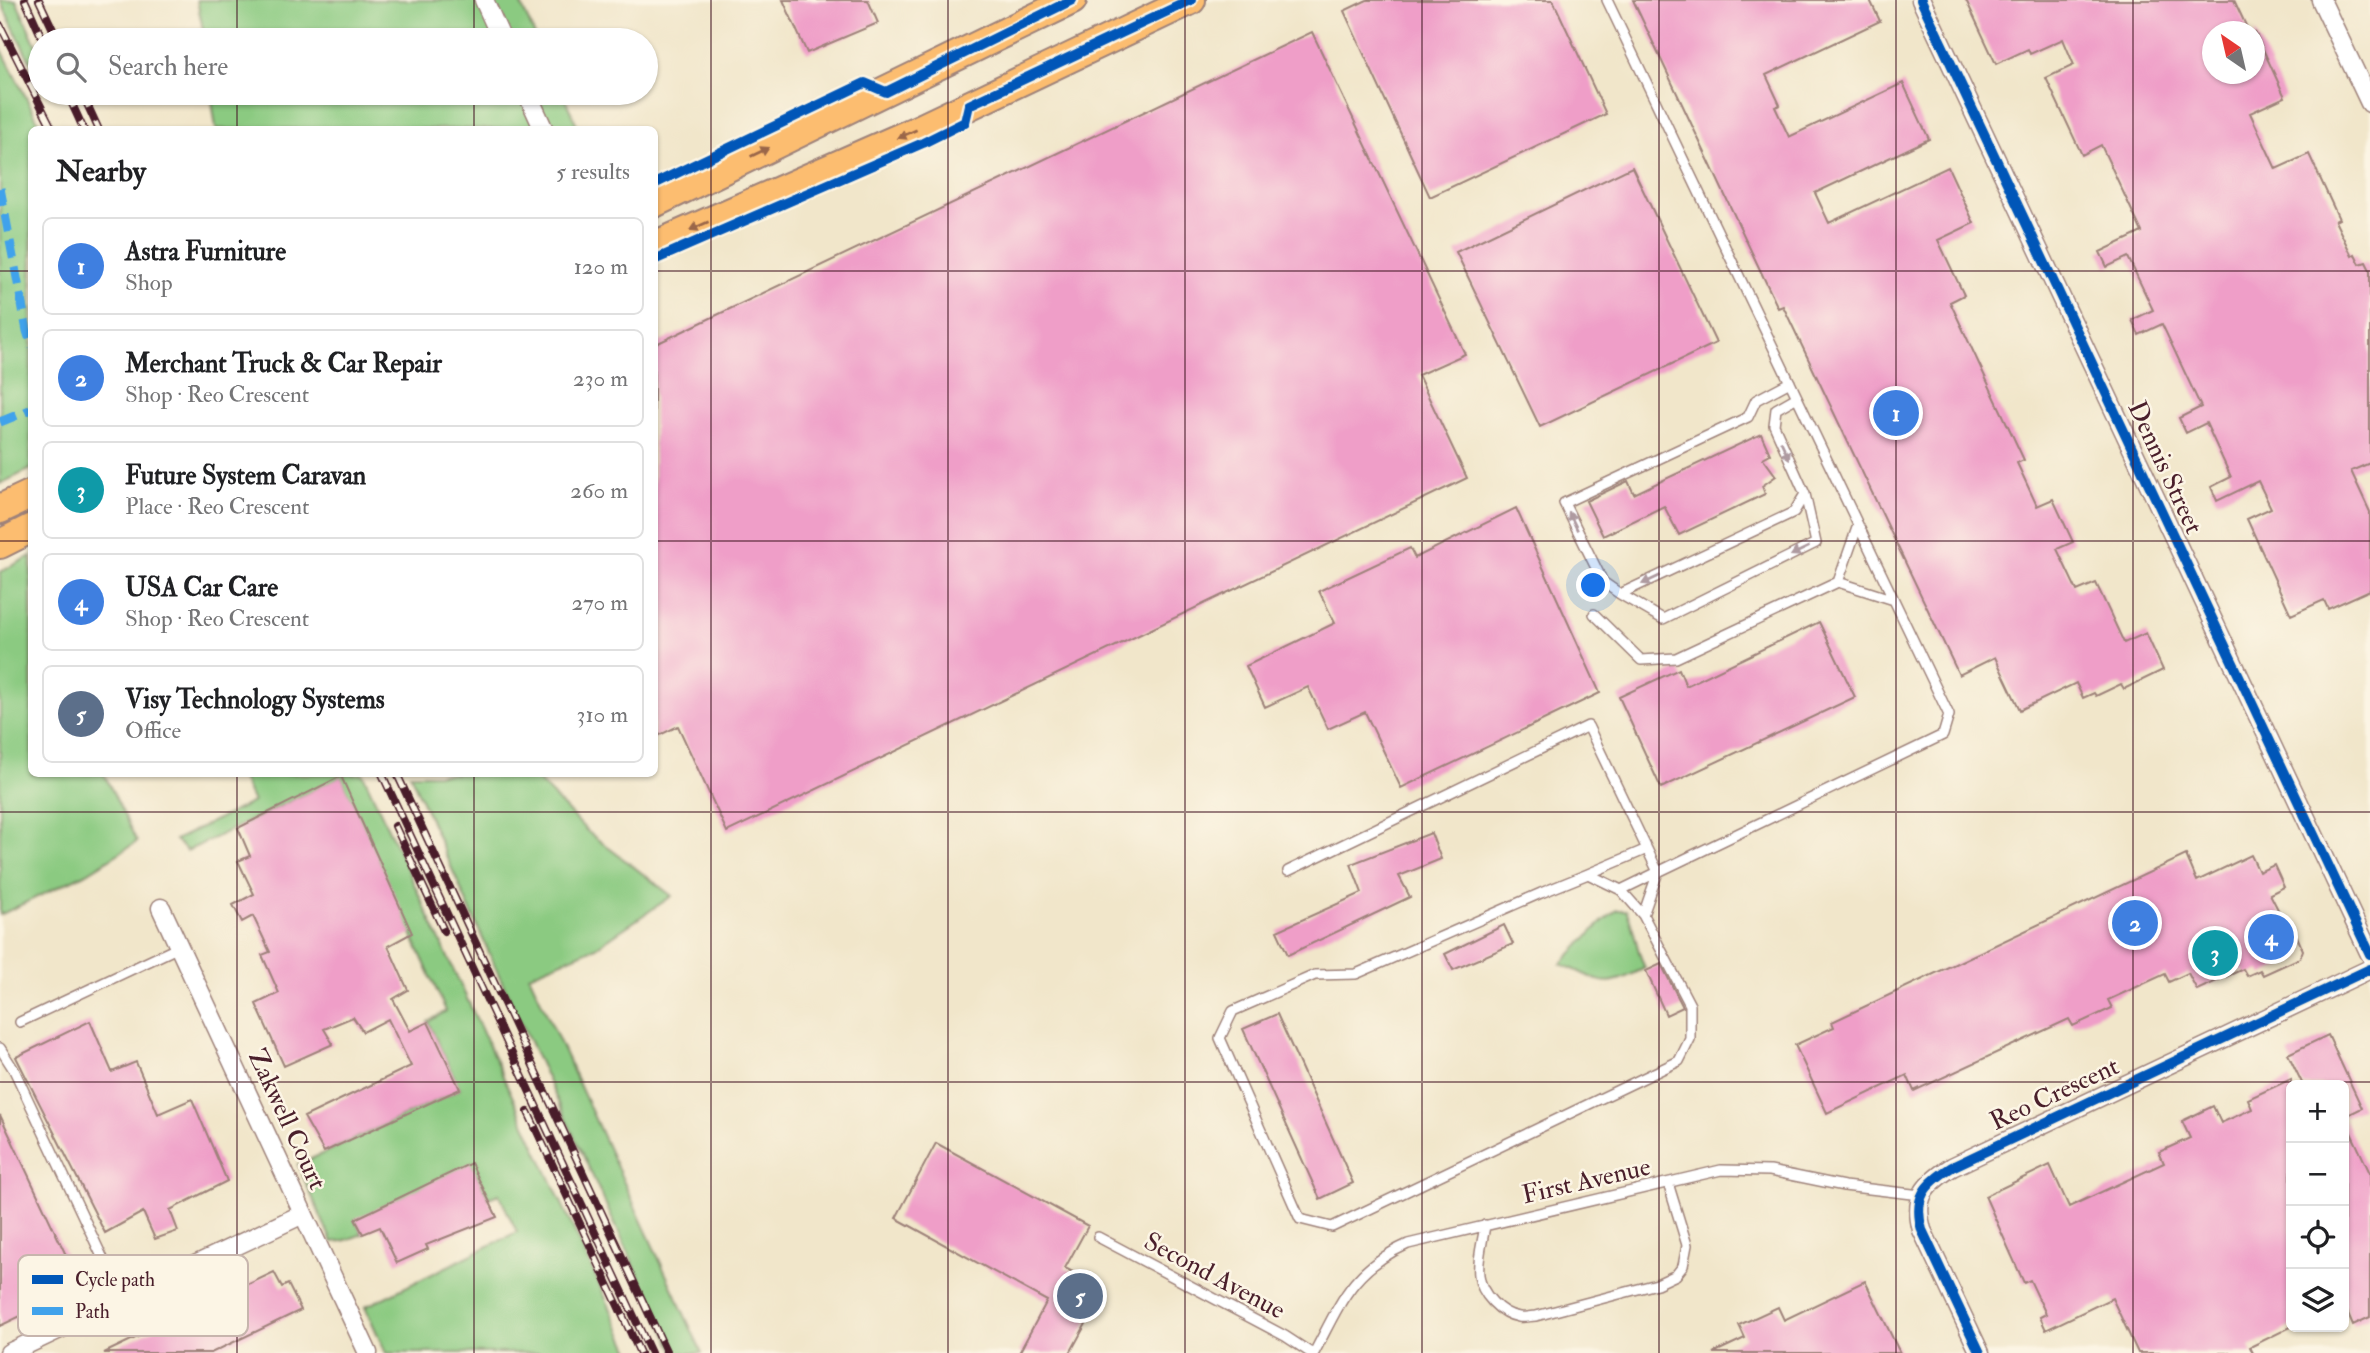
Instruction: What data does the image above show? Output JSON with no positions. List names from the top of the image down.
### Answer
{
  "streets": {
    "street": ["Dennis Street", "Reo Crescent", "Zakwell Court"],
    "lane": ["First Avenue", "Second Avenue"]
  },
  "crossings": [
    ["Reo Crescent", "First Avenue"],
    ["First Avenue", "Second Avenue"]
  ],
  "legend": ["Cycle path", "Path"],
  "north": "top left",
  "page": {
    "search": "Search here",
    "heading": ["Nearby", "5 results"],
    "list": [
      {
        "mark": "1",
        "name": "Astra Furniture",
        "note": "Shop",
        "value": "120 m"
      },
      {
        "mark": "2",
        "name": "Merchant Truck & Car Repair",
        "note": "Shop · Reo Crescent",
        "value": "230 m"
      },
      {
        "mark": "3",
        "name": "Future System Caravan",
        "note": "Place · Reo Crescent",
        "value": "260 m"
      },
      {
        "mark": "4",
        "name": "USA Car Care",
        "note": "Shop · Reo Crescent",
        "value": "270 m"
      },
      {
        "mark": "5",
        "name": "Visy Technology Systems",
        "note": "Office",
        "value": "310 m"
      }
    ],
    "pins": [
      "1",
      "2",
      "4",
      "3",
      "5"
    ],
    "map_buttons": ["+", "−"]
  }
}
